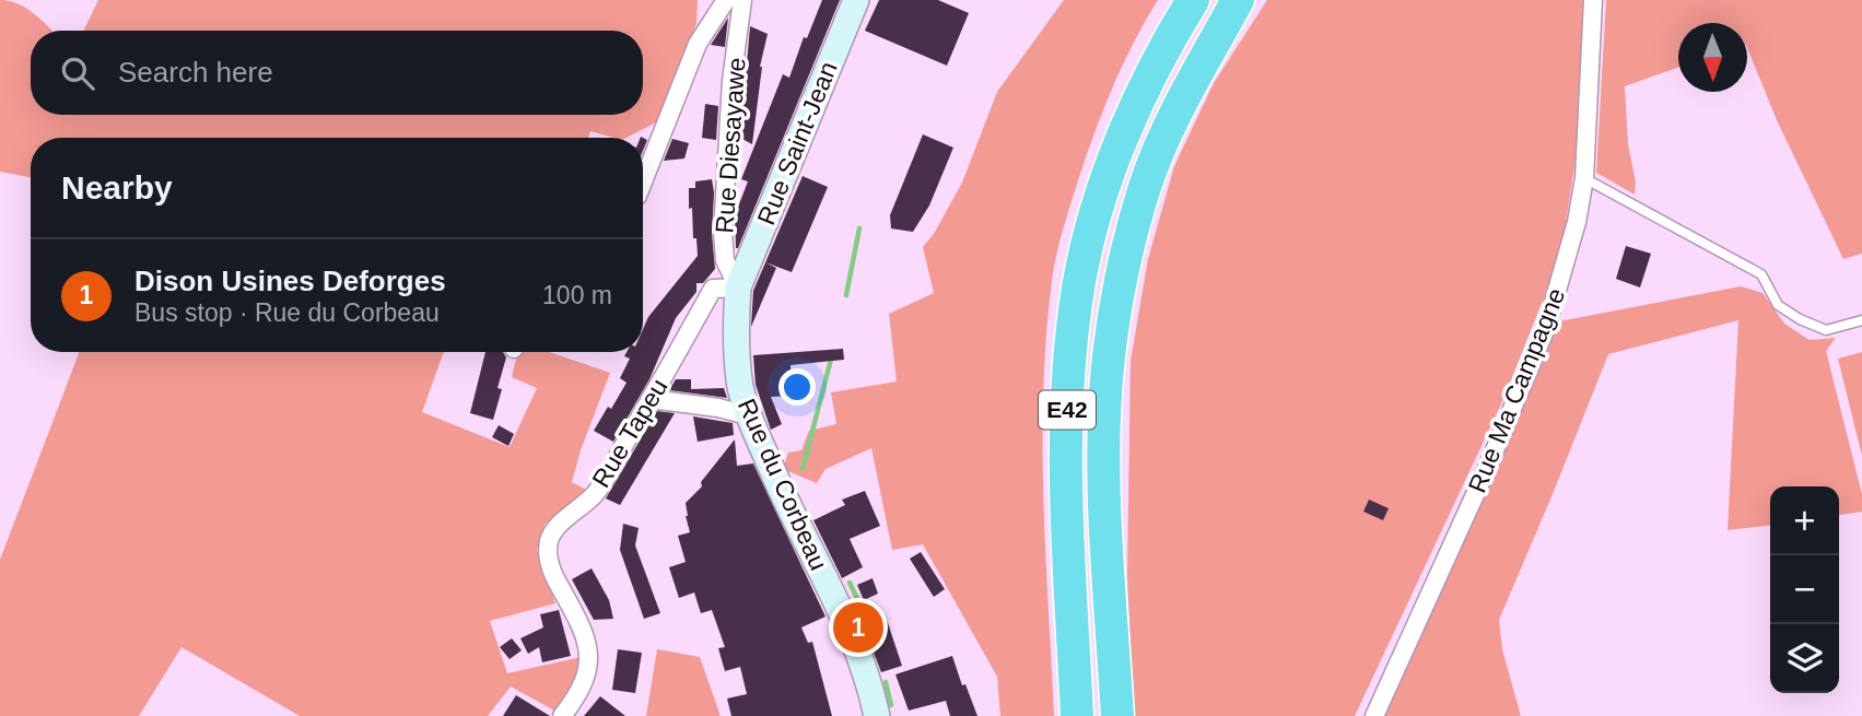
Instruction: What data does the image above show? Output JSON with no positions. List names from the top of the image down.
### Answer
{
  "streets": {
    "highway": ["E42"],
    "street": [
      "Rue Saint-Jean",
      "Rue Diesayawe",
      "Rue Ma Campagne",
      "Rue Tapeu",
      "Rue du Corbeau"
    ]
  },
  "crossings": [
    ["Rue Saint-Jean", "Rue Diesayawe"],
    ["Rue Saint-Jean", "Rue Tapeu"],
    ["Rue Saint-Jean", "Rue du Corbeau"],
    ["Rue Diesayawe", "Rue Tapeu"],
    ["Rue Diesayawe", "Rue du Corbeau"],
    ["Rue Tapeu", "Rue du Corbeau"]
  ],
  "north": "bottom",
  "page": {
    "search": "Search here",
    "heading": "Nearby",
    "list": [
      {
        "mark": "1",
        "name": "Dison Usines Deforges",
        "note": "Bus stop · Rue du Corbeau",
        "value": "100 m"
      }
    ],
    "map_buttons": ["+", "−"],
    "pins": "1"
  }
}
